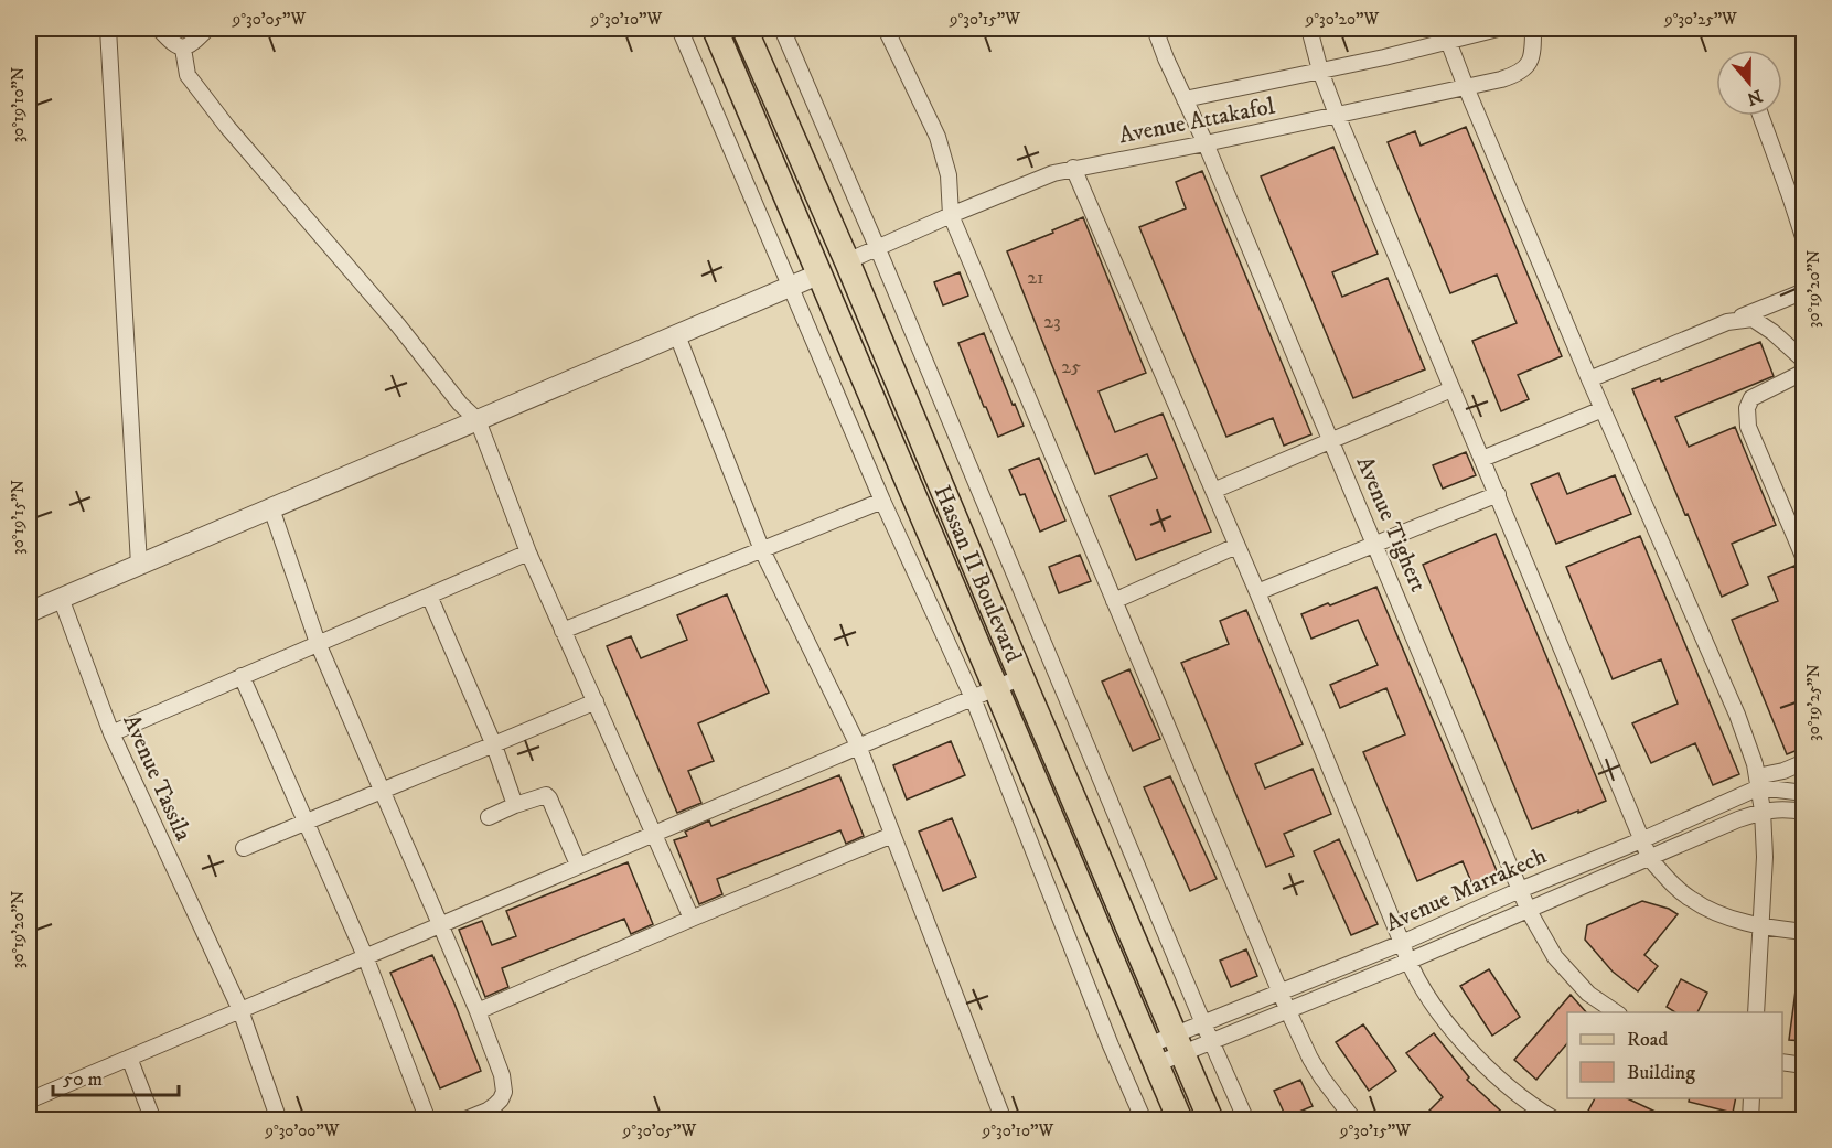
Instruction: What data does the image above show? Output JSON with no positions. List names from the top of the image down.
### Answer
{
  "streets": {
    "main road": ["Hassan II Boulevard"],
    "street": [
      "Avenue Attakafol",
      "Avenue Tighert",
      "Avenue Tassila",
      "Avenue Marrakech"
    ]
  },
  "crossings": [
    ["Avenue Attakafol", "Avenue Tighert"],
    ["Avenue Attakafol", "Hassan II Boulevard"],
    ["Avenue Tighert", "Avenue Marrakech"],
    ["Hassan II Boulevard", "Avenue Marrakech"]
  ],
  "house_numbers": ["21", "23", "25"],
  "legend": ["Road", "Building"],
  "scale_bar": "50 m",
  "north": "bottom",
  "coordinates": [
    "9°30'05\"W",
    "9°30'10\"W",
    "9°30'15\"W",
    "9°30'20\"W",
    "9°30'25\"W",
    "30°19'10\"N",
    "30°19'20\"N",
    "30°19'15\"N",
    "30°19'25\"N",
    "9°30'00\"W"
  ]
}
